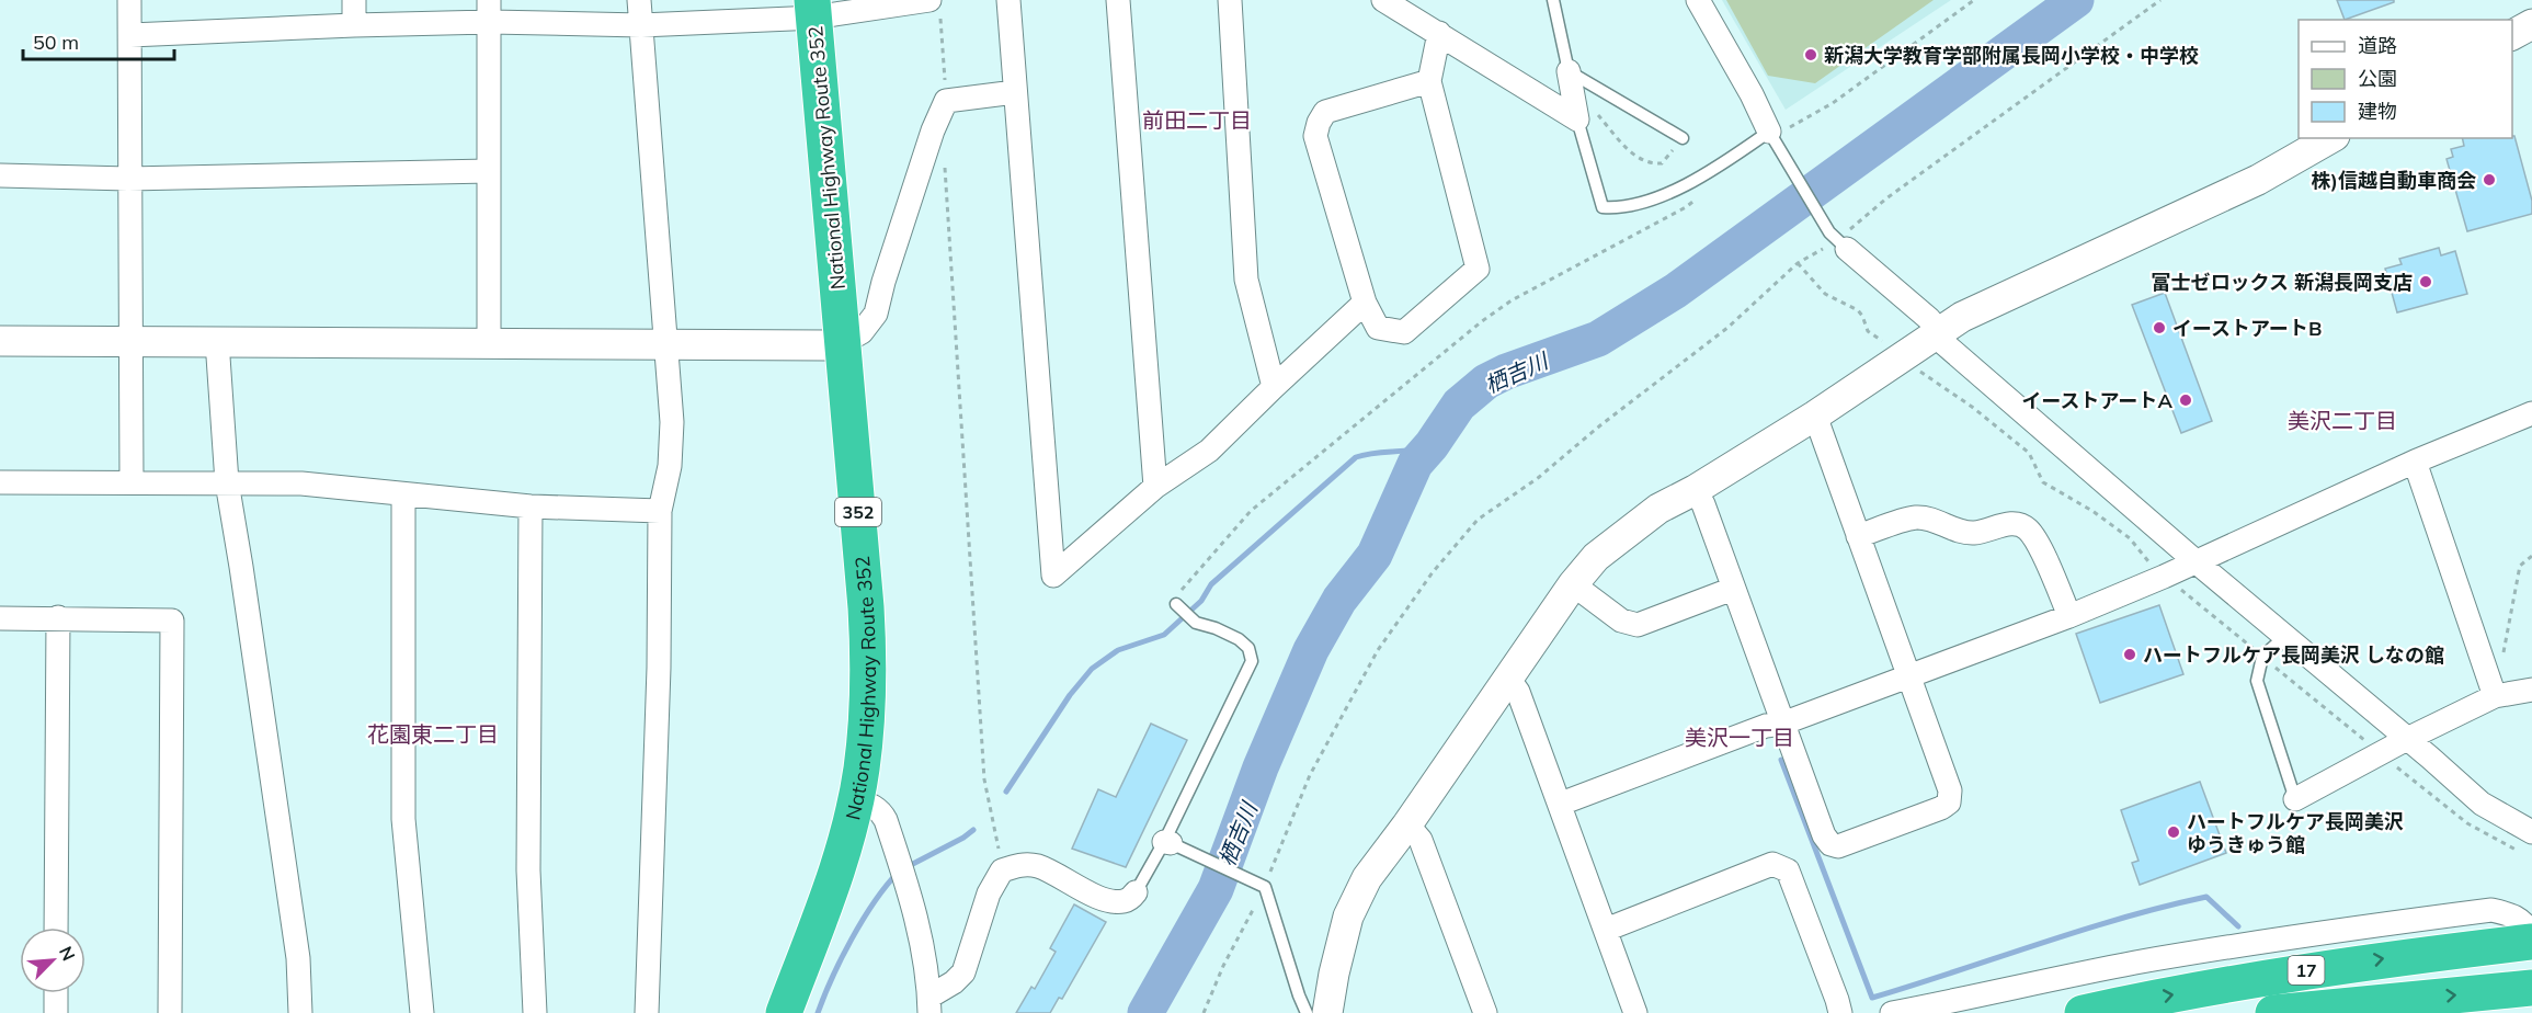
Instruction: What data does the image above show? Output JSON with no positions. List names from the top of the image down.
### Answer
{
  "streets": {
    "highway": ["National Highway Route 352", "352", "17"]
  },
  "districts": [
    "前田二丁目",
    "美沢二丁目",
    "花園東二丁目",
    "美沢一丁目"
  ],
  "water": ["栖吉川"],
  "places": [
    "新潟大学教育学部附属長岡小学校・中学校",
    "株)信越自動車商会",
    "富士ゼロックス 新潟長岡支店",
    "イーストアートB",
    "イーストアートA",
    "ハートフルケア長岡美沢 しなの館",
    "ハートフルケア長岡美沢 ゆうきゅう館"
  ],
  "legend": ["道路", "公園", "建物"],
  "scale_bar": "50 m",
  "north": "top right"
}
